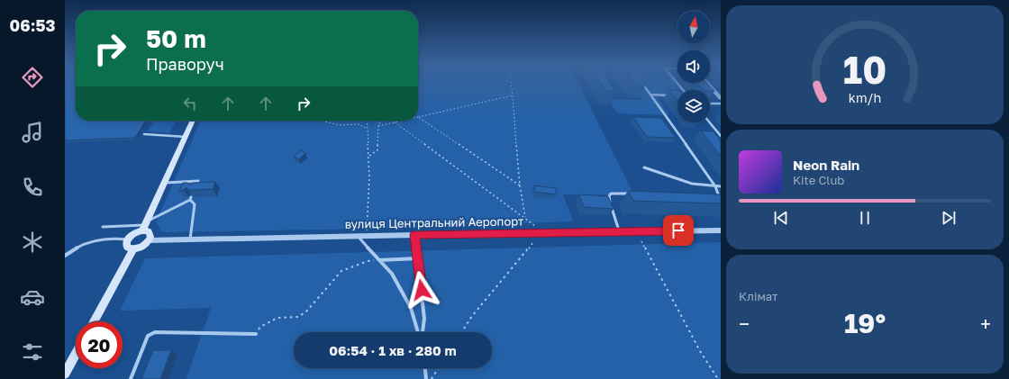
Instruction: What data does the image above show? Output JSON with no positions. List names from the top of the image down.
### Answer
{
  "streets": {
    "street": ["вулиця Центральний Аеропорт"]
  },
  "north": "top",
  "page": {
    "tabs": "06:53",
    "turn": ["50 m", "Праворуч"],
    "song": ["Neon Rain", "Kite Club"],
    "tile": "Клімат",
    "heat": ["−", "19°", "+"],
    "limit": "20",
    "trip": "06:54 · 1 хв · 280 m",
    "gauge": ["10", "km/h"]
  }
}
